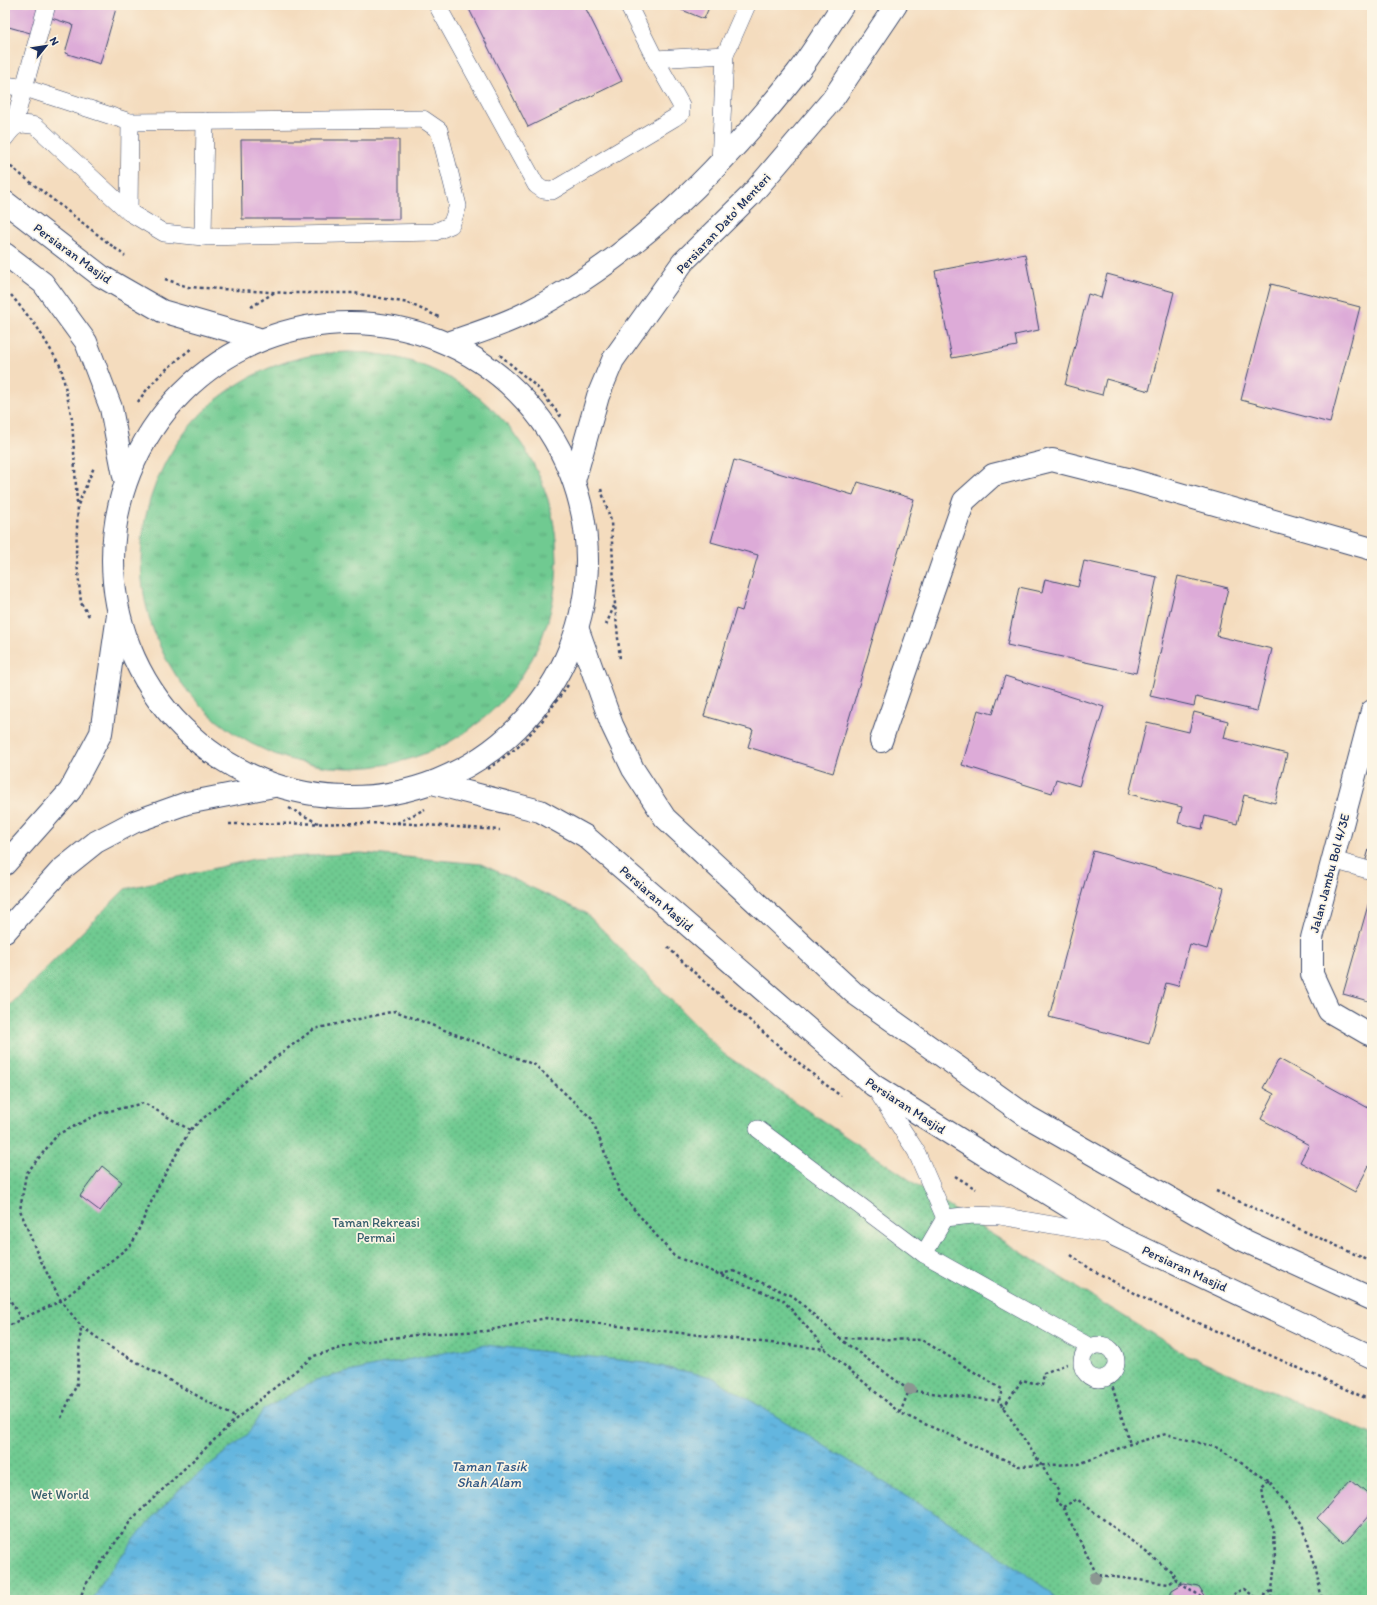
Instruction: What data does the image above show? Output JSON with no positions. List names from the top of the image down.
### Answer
{
  "streets": {
    "main road": ["Persiaran Dato' Menteri", "Persiaran Masjid", "Jalan Jambu Bol 4/3E"]
  },
  "water": ["Taman Tasik Shah Alam"],
  "parks": ["Taman Rekreasi Permai", "Wet World"],
  "north": "top right"
}
